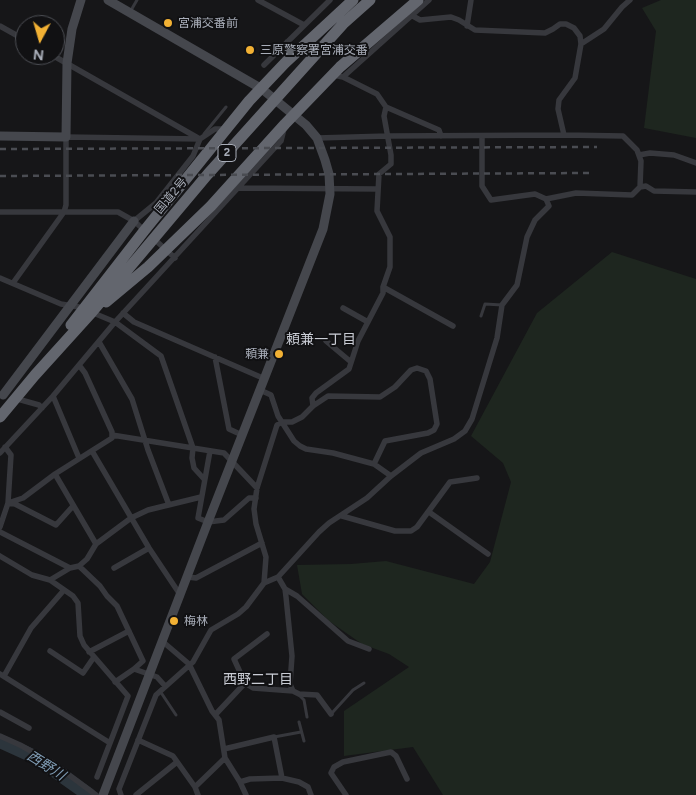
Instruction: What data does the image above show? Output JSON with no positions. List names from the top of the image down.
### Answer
{
  "streets": {
    "highway": ["2", "国道2号"]
  },
  "districts": ["頼兼一丁目", "西野二丁目"],
  "water": ["西野川"],
  "places": [
    "宮浦交番前",
    "三原警察署宮浦交番",
    "頼兼",
    "梅林"
  ],
  "north": "bottom"
}
